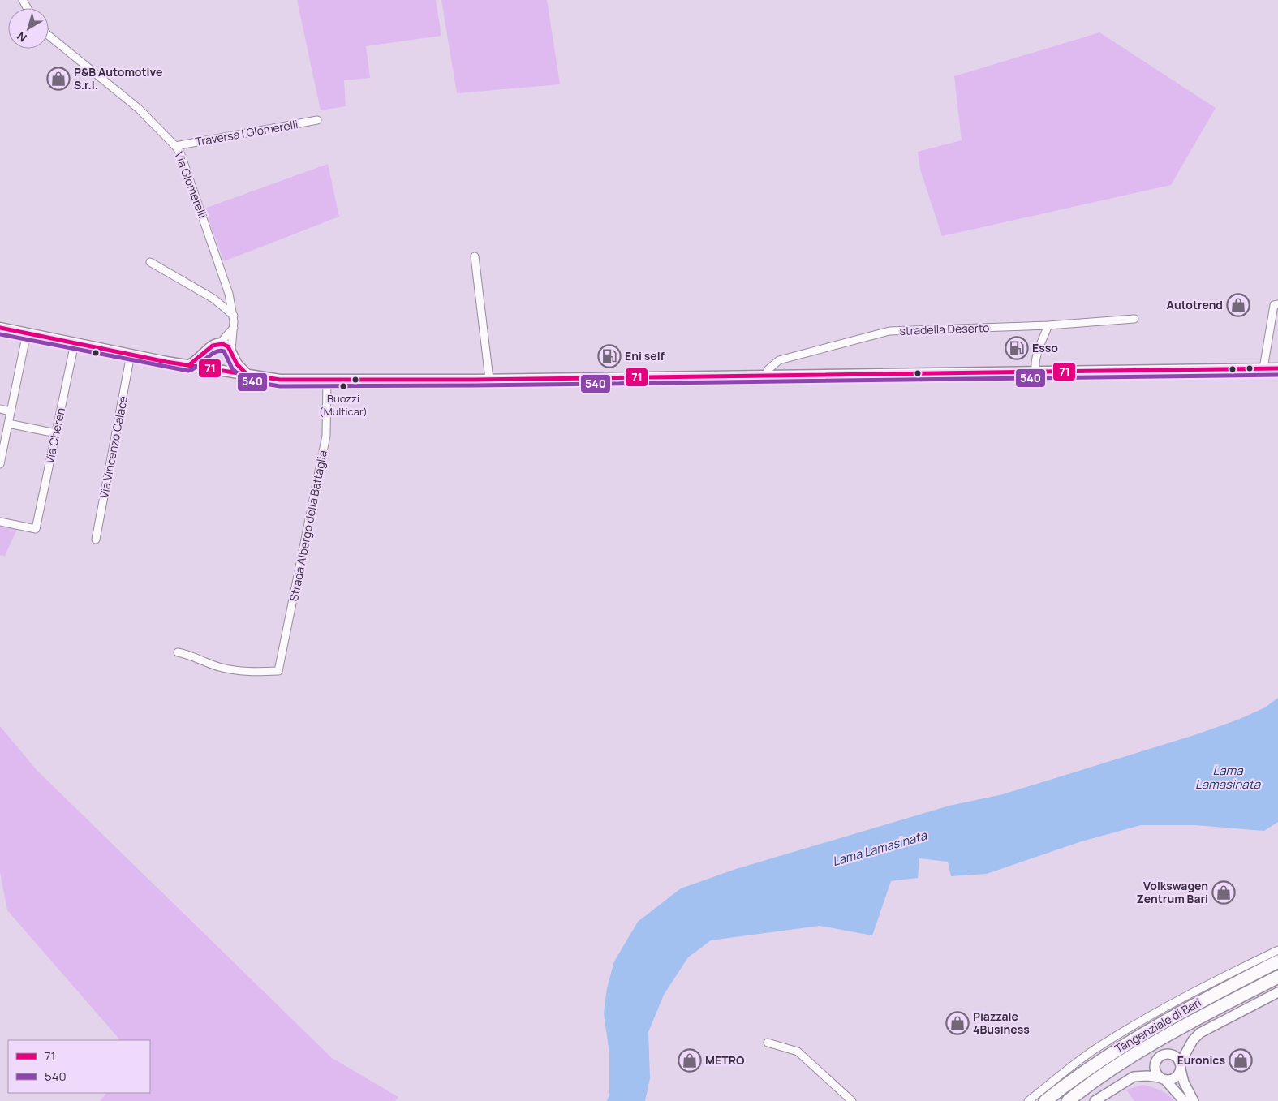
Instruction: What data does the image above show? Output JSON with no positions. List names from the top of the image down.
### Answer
{
  "streets": {
    "highway": ["Tangenziale di Bari"],
    "street": [
      "Traversa I Glomerelli",
      "Via Glomerelli",
      "stradella Deserto",
      "Via Cheren",
      "Via Vincenzo Calace",
      "Strada Albergo della Battaglia"
    ]
  },
  "crossings": [
    ["Traversa I Glomerelli", "Via Glomerelli"]
  ],
  "water": ["Lama Lamasinata"],
  "places": {
    "shop": [
      "P&B Automotive S.r.l.",
      "Autotrend",
      "Volkswagen Zentrum Bari",
      "Piazzale 4Business",
      "METRO",
      "Euronics"
    ],
    "fuel station": ["Esso", "Eni self"],
    "other": ["Buozzi (Multicar)"]
  },
  "lines": ["transit line 71", "transit line 540"],
  "legend": ["71", "540"],
  "north": "bottom left"
}
